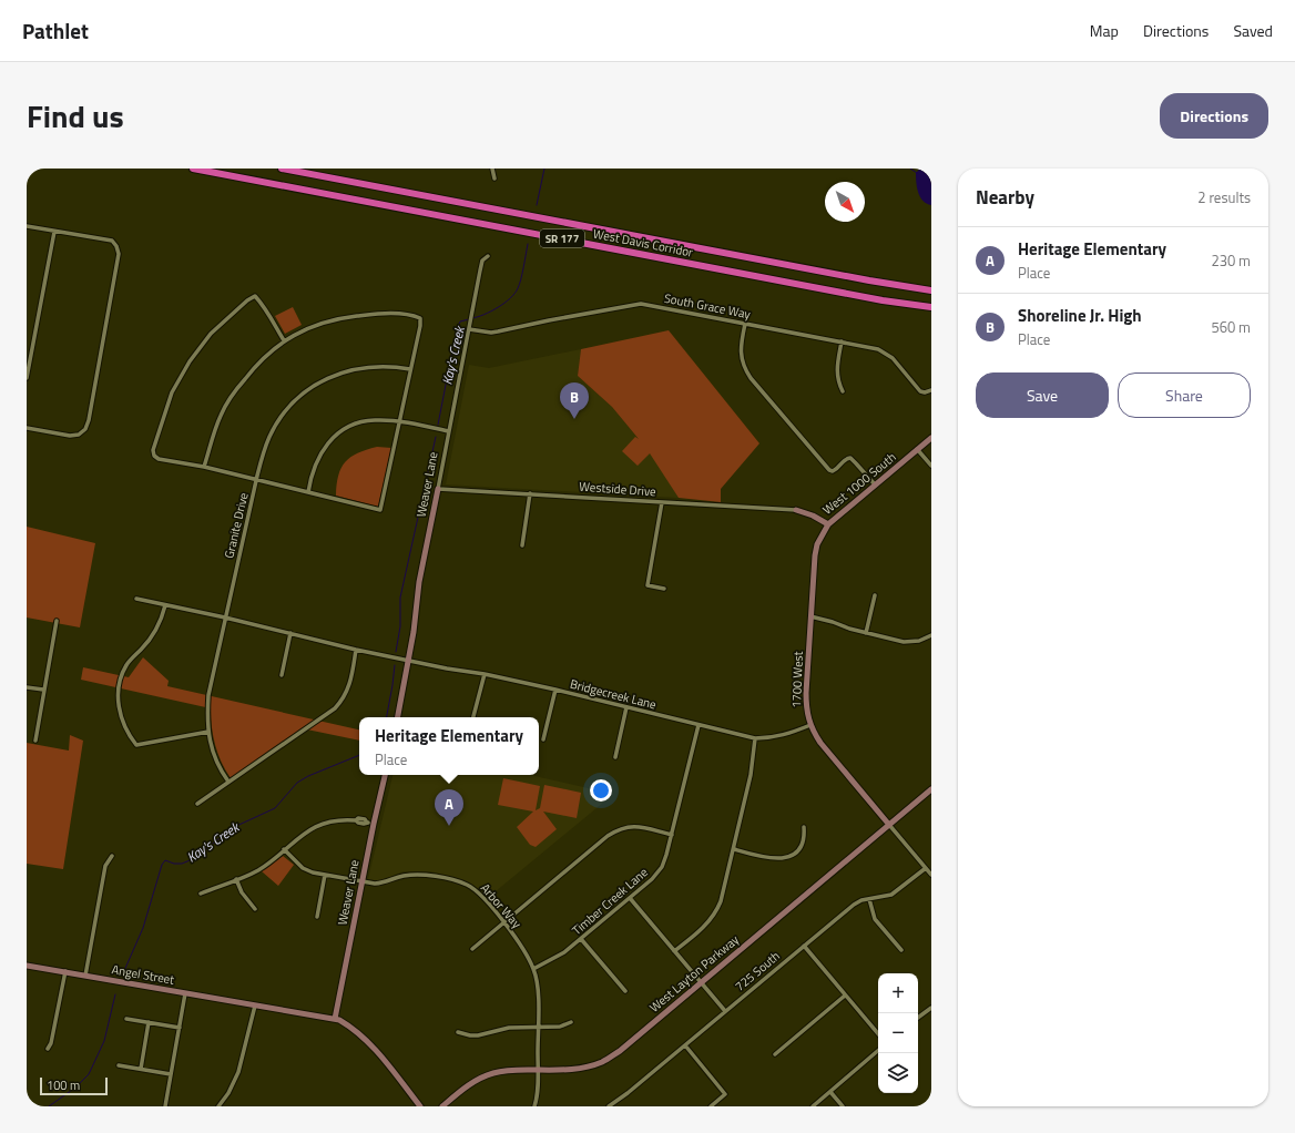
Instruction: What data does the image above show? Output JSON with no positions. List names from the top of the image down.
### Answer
{
  "streets": {
    "highway": ["SR 177", "West Davis Corridor"],
    "main road": [
      "West 1000 South",
      "Weaver Lane",
      "1700 West",
      "West Layton Parkway",
      "Angel Street"
    ],
    "street": [
      "South Grace Way",
      "Westside Drive",
      "Granite Drive",
      "Bridgecreek Lane",
      "Timber Creek Lane",
      "Arbor Way",
      "725 South"
    ]
  },
  "crossings": [
    ["South Grace Way", "Weaver Lane"],
    ["West 1000 South", "Westside Drive"],
    ["West 1000 South", "1700 West"],
    ["Weaver Lane", "Westside Drive"],
    ["Weaver Lane", "Bridgecreek Lane"],
    ["Weaver Lane", "Arbor Way"],
    ["Weaver Lane", "Angel Street"],
    ["Granite Drive", "Bridgecreek Lane"],
    ["1700 West", "Bridgecreek Lane"],
    ["1700 West", "725 South"],
    ["1700 West", "West Layton Parkway"],
    ["Bridgecreek Lane", "Timber Creek Lane"],
    ["Timber Creek Lane", "Arbor Way"],
    ["Arbor Way", "West Layton Parkway"]
  ],
  "water": ["Kay's Creek"],
  "scale_bar": "100 m",
  "north": "bottom right",
  "page": {
    "header": "Pathlet",
    "nav": ["Map", "Directions", "Saved"],
    "title": "Find us",
    "buttons": [
      "Directions",
      ["Save", "Share"]
    ],
    "heading": ["Nearby", "2 results"],
    "list": [
      {
        "mark": "A",
        "name": "Heritage Elementary",
        "note": "Place",
        "value": "230 m"
      },
      {
        "mark": "B",
        "name": "Shoreline Jr. High",
        "note": "Place",
        "value": "560 m"
      }
    ],
    "pins": ["B", "A"],
    "popup": ["Heritage Elementary", "Place"],
    "map_buttons": ["+", "−"],
    "scale": "100 m"
  }
}
